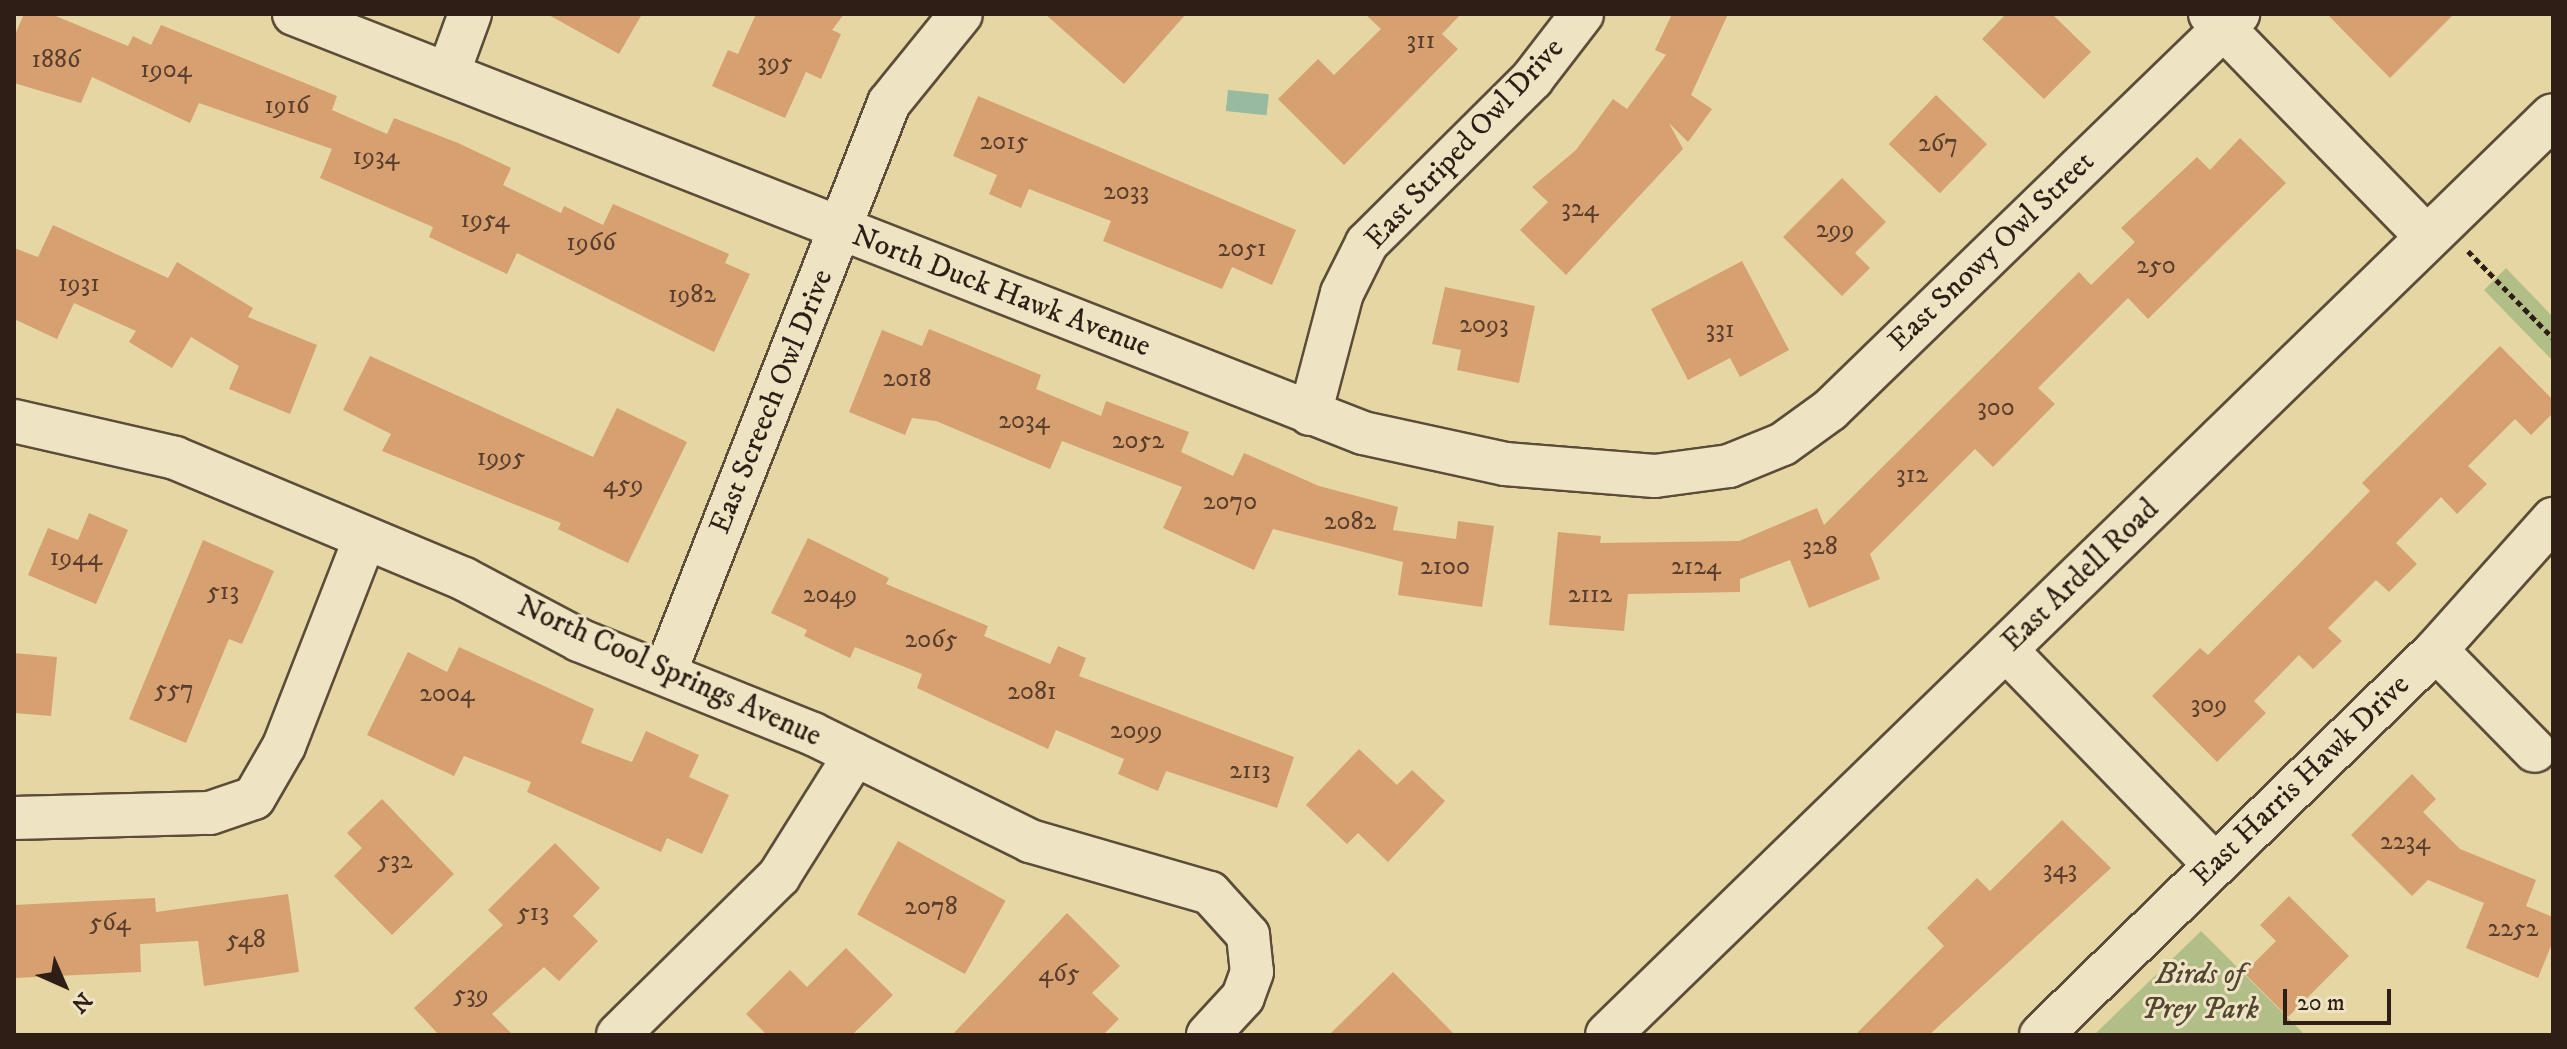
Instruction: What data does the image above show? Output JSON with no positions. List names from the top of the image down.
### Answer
{
  "streets": {
    "street": [
      "East Striped Owl Drive",
      "East Snowy Owl Street",
      "North Duck Hawk Avenue",
      "East Screech Owl Drive",
      "East Ardell Road",
      "North Cool Springs Avenue",
      "East Harris Hawk Drive"
    ]
  },
  "crossings": [
    ["East Striped Owl Drive", "North Duck Hawk Avenue"],
    ["East Snowy Owl Street", "North Duck Hawk Avenue"],
    ["North Duck Hawk Avenue", "East Screech Owl Drive"],
    ["East Screech Owl Drive", "North Cool Springs Avenue"]
  ],
  "parks": ["Birds of Prey Park"],
  "house_numbers": [
    "311",
    "1886",
    "395",
    "1904",
    "1916",
    "2015",
    "267",
    "1934",
    "2033",
    "324",
    "1954",
    "299",
    "1966",
    "2051",
    "250",
    "1931",
    "1982",
    "2093",
    "331",
    "2018",
    "300",
    "2034",
    "2052",
    "1995",
    "312",
    "459",
    "2070",
    "2082",
    "328",
    "1944",
    "2100",
    "2124",
    "513",
    "2049",
    "2112",
    "2065",
    "557",
    "2081",
    "2004",
    "309",
    "2099",
    "2113",
    "2234",
    "532",
    "343",
    "2078",
    "513",
    "564",
    "2252",
    "548",
    "465",
    "539"
  ],
  "scale_bar": "20 m",
  "north": "bottom right"
}
